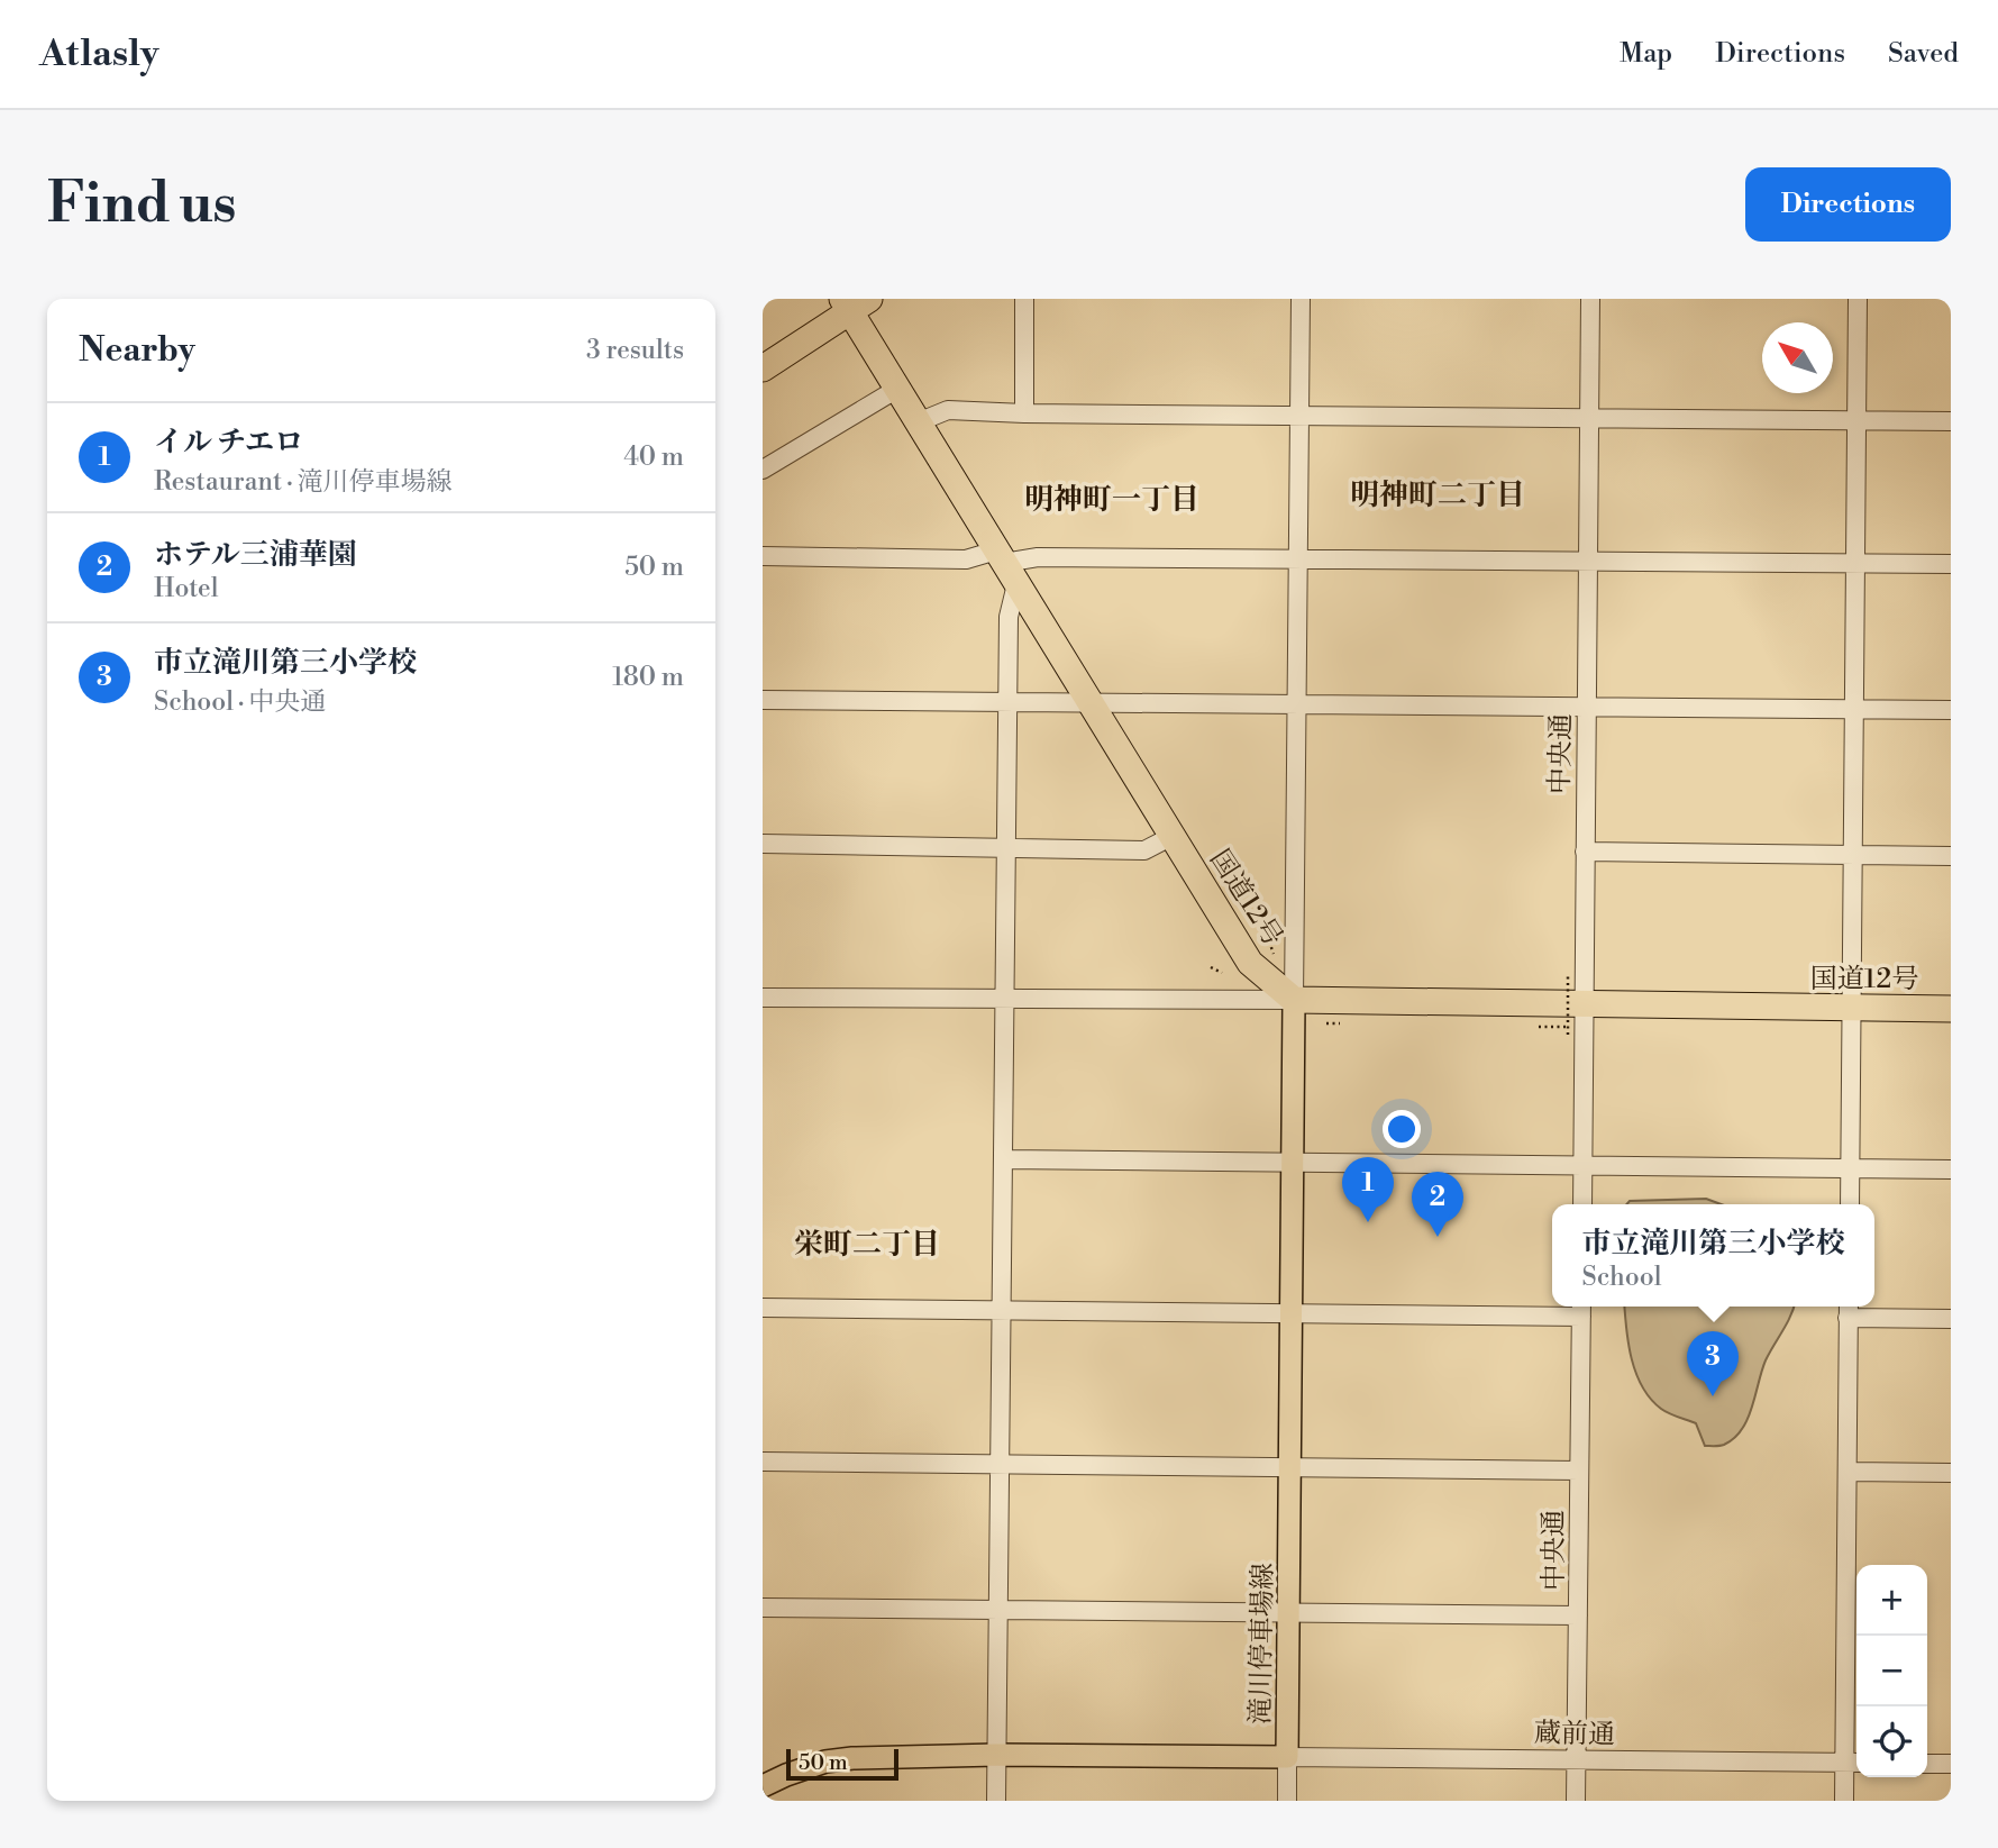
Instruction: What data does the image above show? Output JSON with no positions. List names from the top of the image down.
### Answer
{
  "streets": {
    "highway": ["国道12号"],
    "main road": ["滝川停車場線"],
    "street": ["中央通", "蔵前通"]
  },
  "crossings": [
    ["中央通", "国道12号"],
    ["中央通", "蔵前通"],
    ["国道12号", "滝川停車場線"],
    ["滝川停車場線", "蔵前通"]
  ],
  "districts": ["明神町二丁目", "明神町一丁目", "栄町二丁目"],
  "scale_bar": "50 m",
  "north": "top left",
  "page": {
    "header": "Atlasly",
    "nav": ["Map", "Directions", "Saved"],
    "buttons": "Directions",
    "title": "Find us",
    "heading": ["Nearby", "3 results"],
    "list": [
      {
        "mark": "1",
        "name": "イル チエロ",
        "note": "Restaurant · 滝川停車場線",
        "value": "40 m"
      },
      {
        "mark": "2",
        "name": "ホテル三浦華園",
        "note": "Hotel",
        "value": "50 m"
      },
      {
        "mark": "3",
        "name": "市立滝川第三小学校",
        "note": "School · 中央通",
        "value": "180 m"
      }
    ],
    "pins": ["1", "2", "3"],
    "popup": ["市立滝川第三小学校", "School"],
    "map_buttons": ["+", "−"],
    "scale": "50 m"
  }
}
